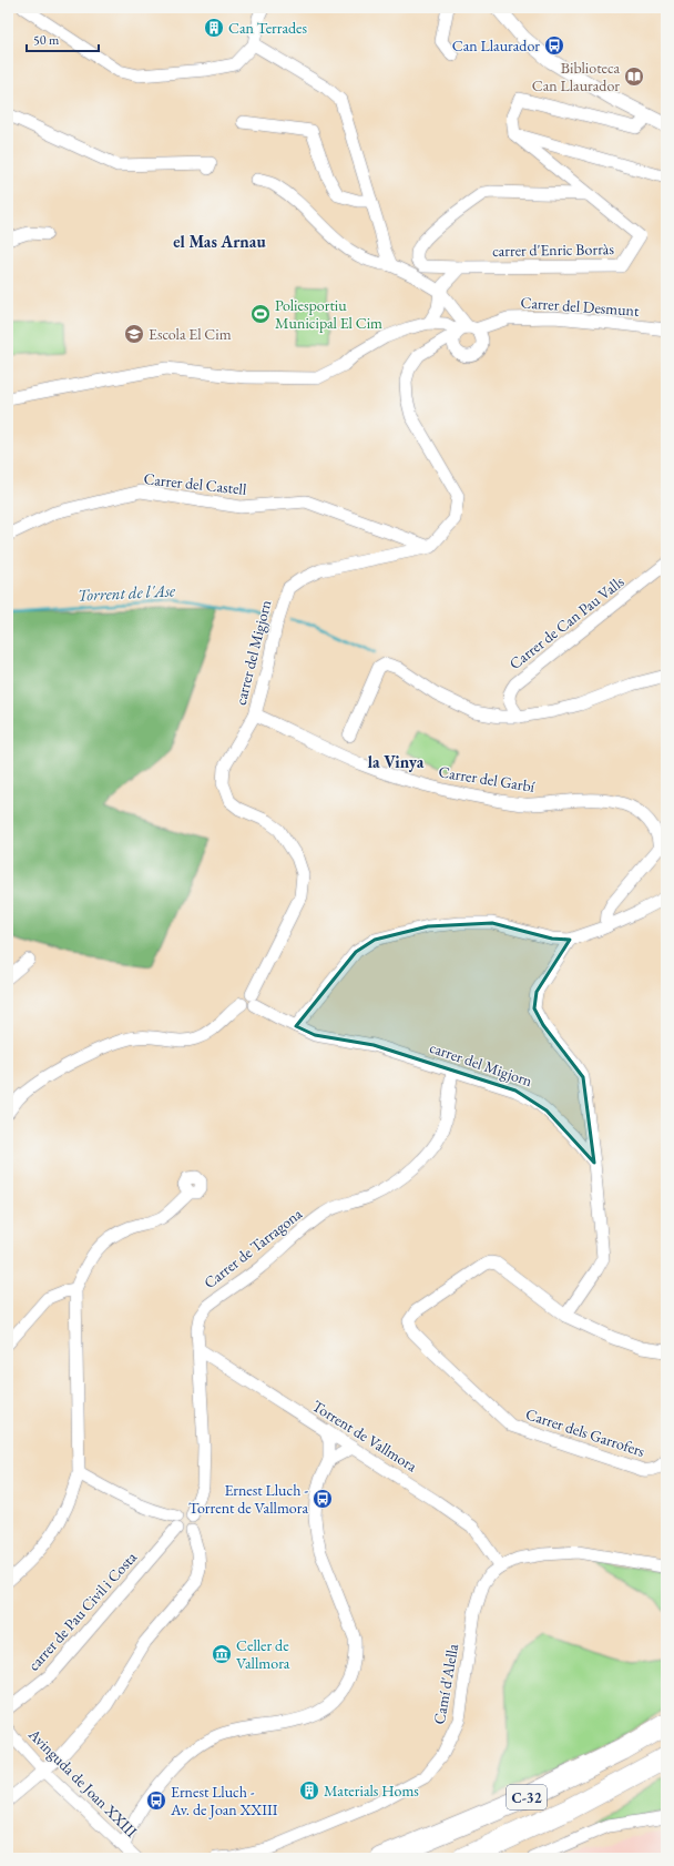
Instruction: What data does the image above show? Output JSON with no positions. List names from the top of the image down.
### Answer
{
  "streets": {
    "highway": ["C-32"],
    "street": [
      "carrer d'Enric Borràs",
      "Carrer del Desmunt",
      "Carrer del Castell",
      "Carrer de Can Pau Valls",
      "carrer del Migjorn",
      "Carrer del Garbí",
      "Carrer de Tarragona",
      "Carrer dels Garrofers",
      "Torrent de Vallmora",
      "carrer de Pau Civil i Costa",
      "Camí d'Alella",
      "Avinguda de Joan XXIII"
    ]
  },
  "crossings": [
    ["Carrer del Castell", "carrer del Migjorn"],
    ["carrer del Migjorn", "Carrer del Garbí"],
    ["carrer del Migjorn", "Carrer de Tarragona"],
    ["Carrer de Tarragona", "Torrent de Vallmora"],
    ["Carrer de Tarragona", "carrer de Pau Civil i Costa"],
    ["Torrent de Vallmora", "Camí d'Alella"]
  ],
  "districts": ["el Mas Arnau", "la Vinya"],
  "water": ["Torrent de l'Ase"],
  "places": {
    "building": ["Can Terrades", "Materials Homs"],
    "bus stop": ["Can Llaurador", "Ernest Lluch - Torrent de Vallmora", "Ernest Lluch - Av. de Joan XXIII"],
    "library": ["Biblioteca Can Llaurador"],
    "sports": ["Poliesportiu Municipal El Cim"],
    "school or university": ["Escola El Cim"],
    "museum": ["Celler de Vallmora"]
  },
  "scale_bar": "50 m"
}
